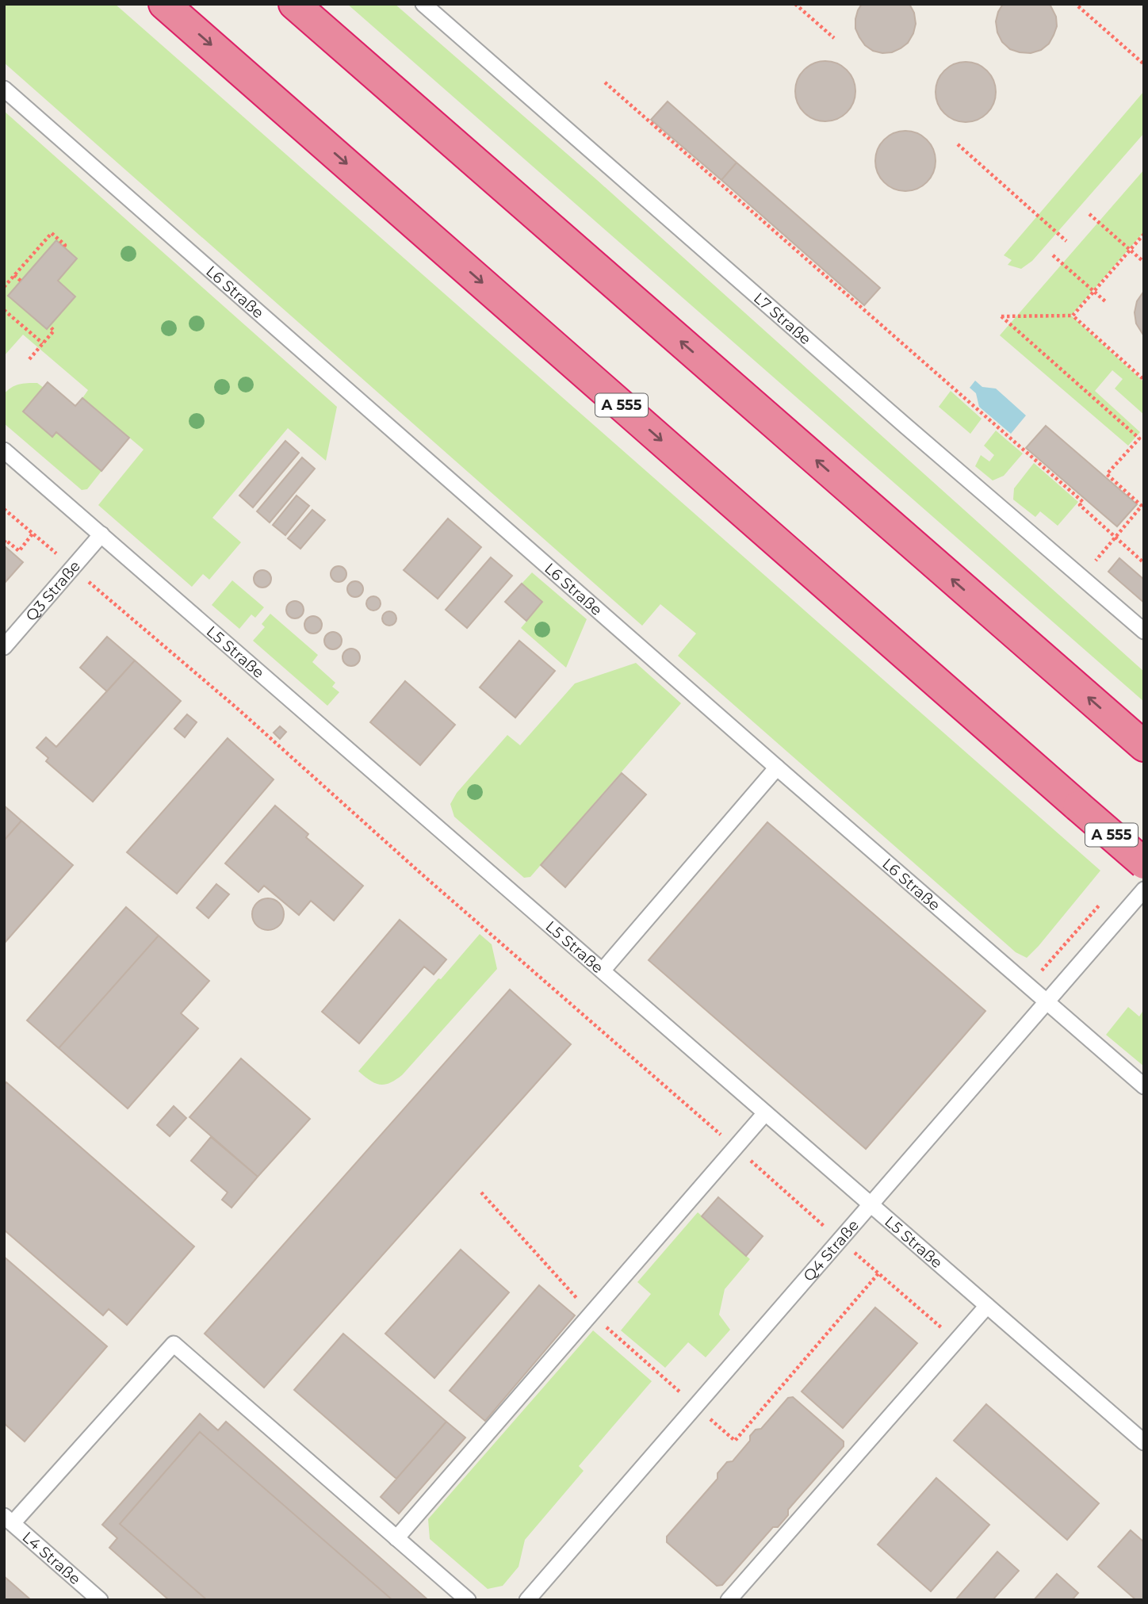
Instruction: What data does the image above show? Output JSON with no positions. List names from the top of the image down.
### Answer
{
  "streets": {
    "highway": ["A 555"],
    "lane": [
      "L6 Straße",
      "L7 Straße",
      "Q3 Straße",
      "L5 Straße",
      "Q4 Straße",
      "L4 Straße"
    ]
  },
  "crossings": [
    ["L6 Straße", "Q4 Straße"],
    ["Q3 Straße", "L5 Straße"],
    ["L5 Straße", "Q4 Straße"]
  ]
}
